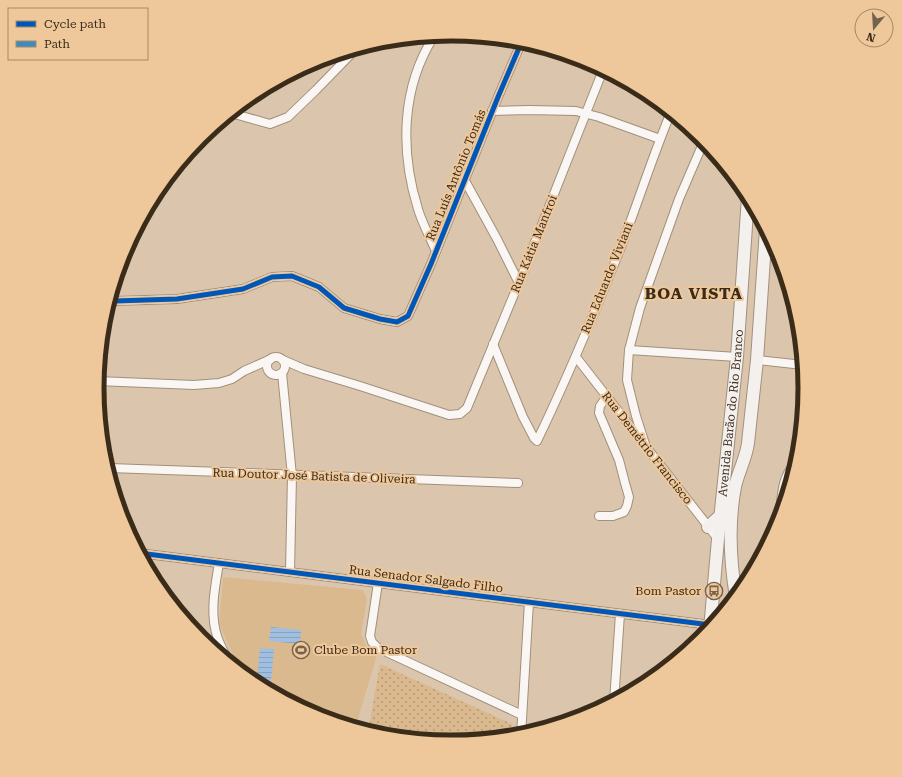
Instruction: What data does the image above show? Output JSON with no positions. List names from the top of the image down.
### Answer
{
  "streets": {
    "main road": ["Avenida Barão do Rio Branco"],
    "street": [
      "Rua Luís Antônio Tomás",
      "Rua Kátia Manfroi",
      "Rua Eduardo Viviani",
      "Rua Demétrio Francisco",
      "Rua Doutor José Batista de Oliveira",
      "Rua Senador Salgado Filho"
    ]
  },
  "crossings": [
    ["Rua Kátia Manfroi", "Rua Eduardo Viviani"],
    ["Rua Eduardo Viviani", "Rua Demétrio Francisco"],
    ["Avenida Barão do Rio Branco", "Rua Demétrio Francisco"]
  ],
  "districts": ["BOA VISTA"],
  "places": {
    "bus stop": ["Bom Pastor"],
    "sports": ["Clube Bom Pastor"]
  },
  "legend": ["Cycle path", "Path"],
  "north": "bottom"
}
